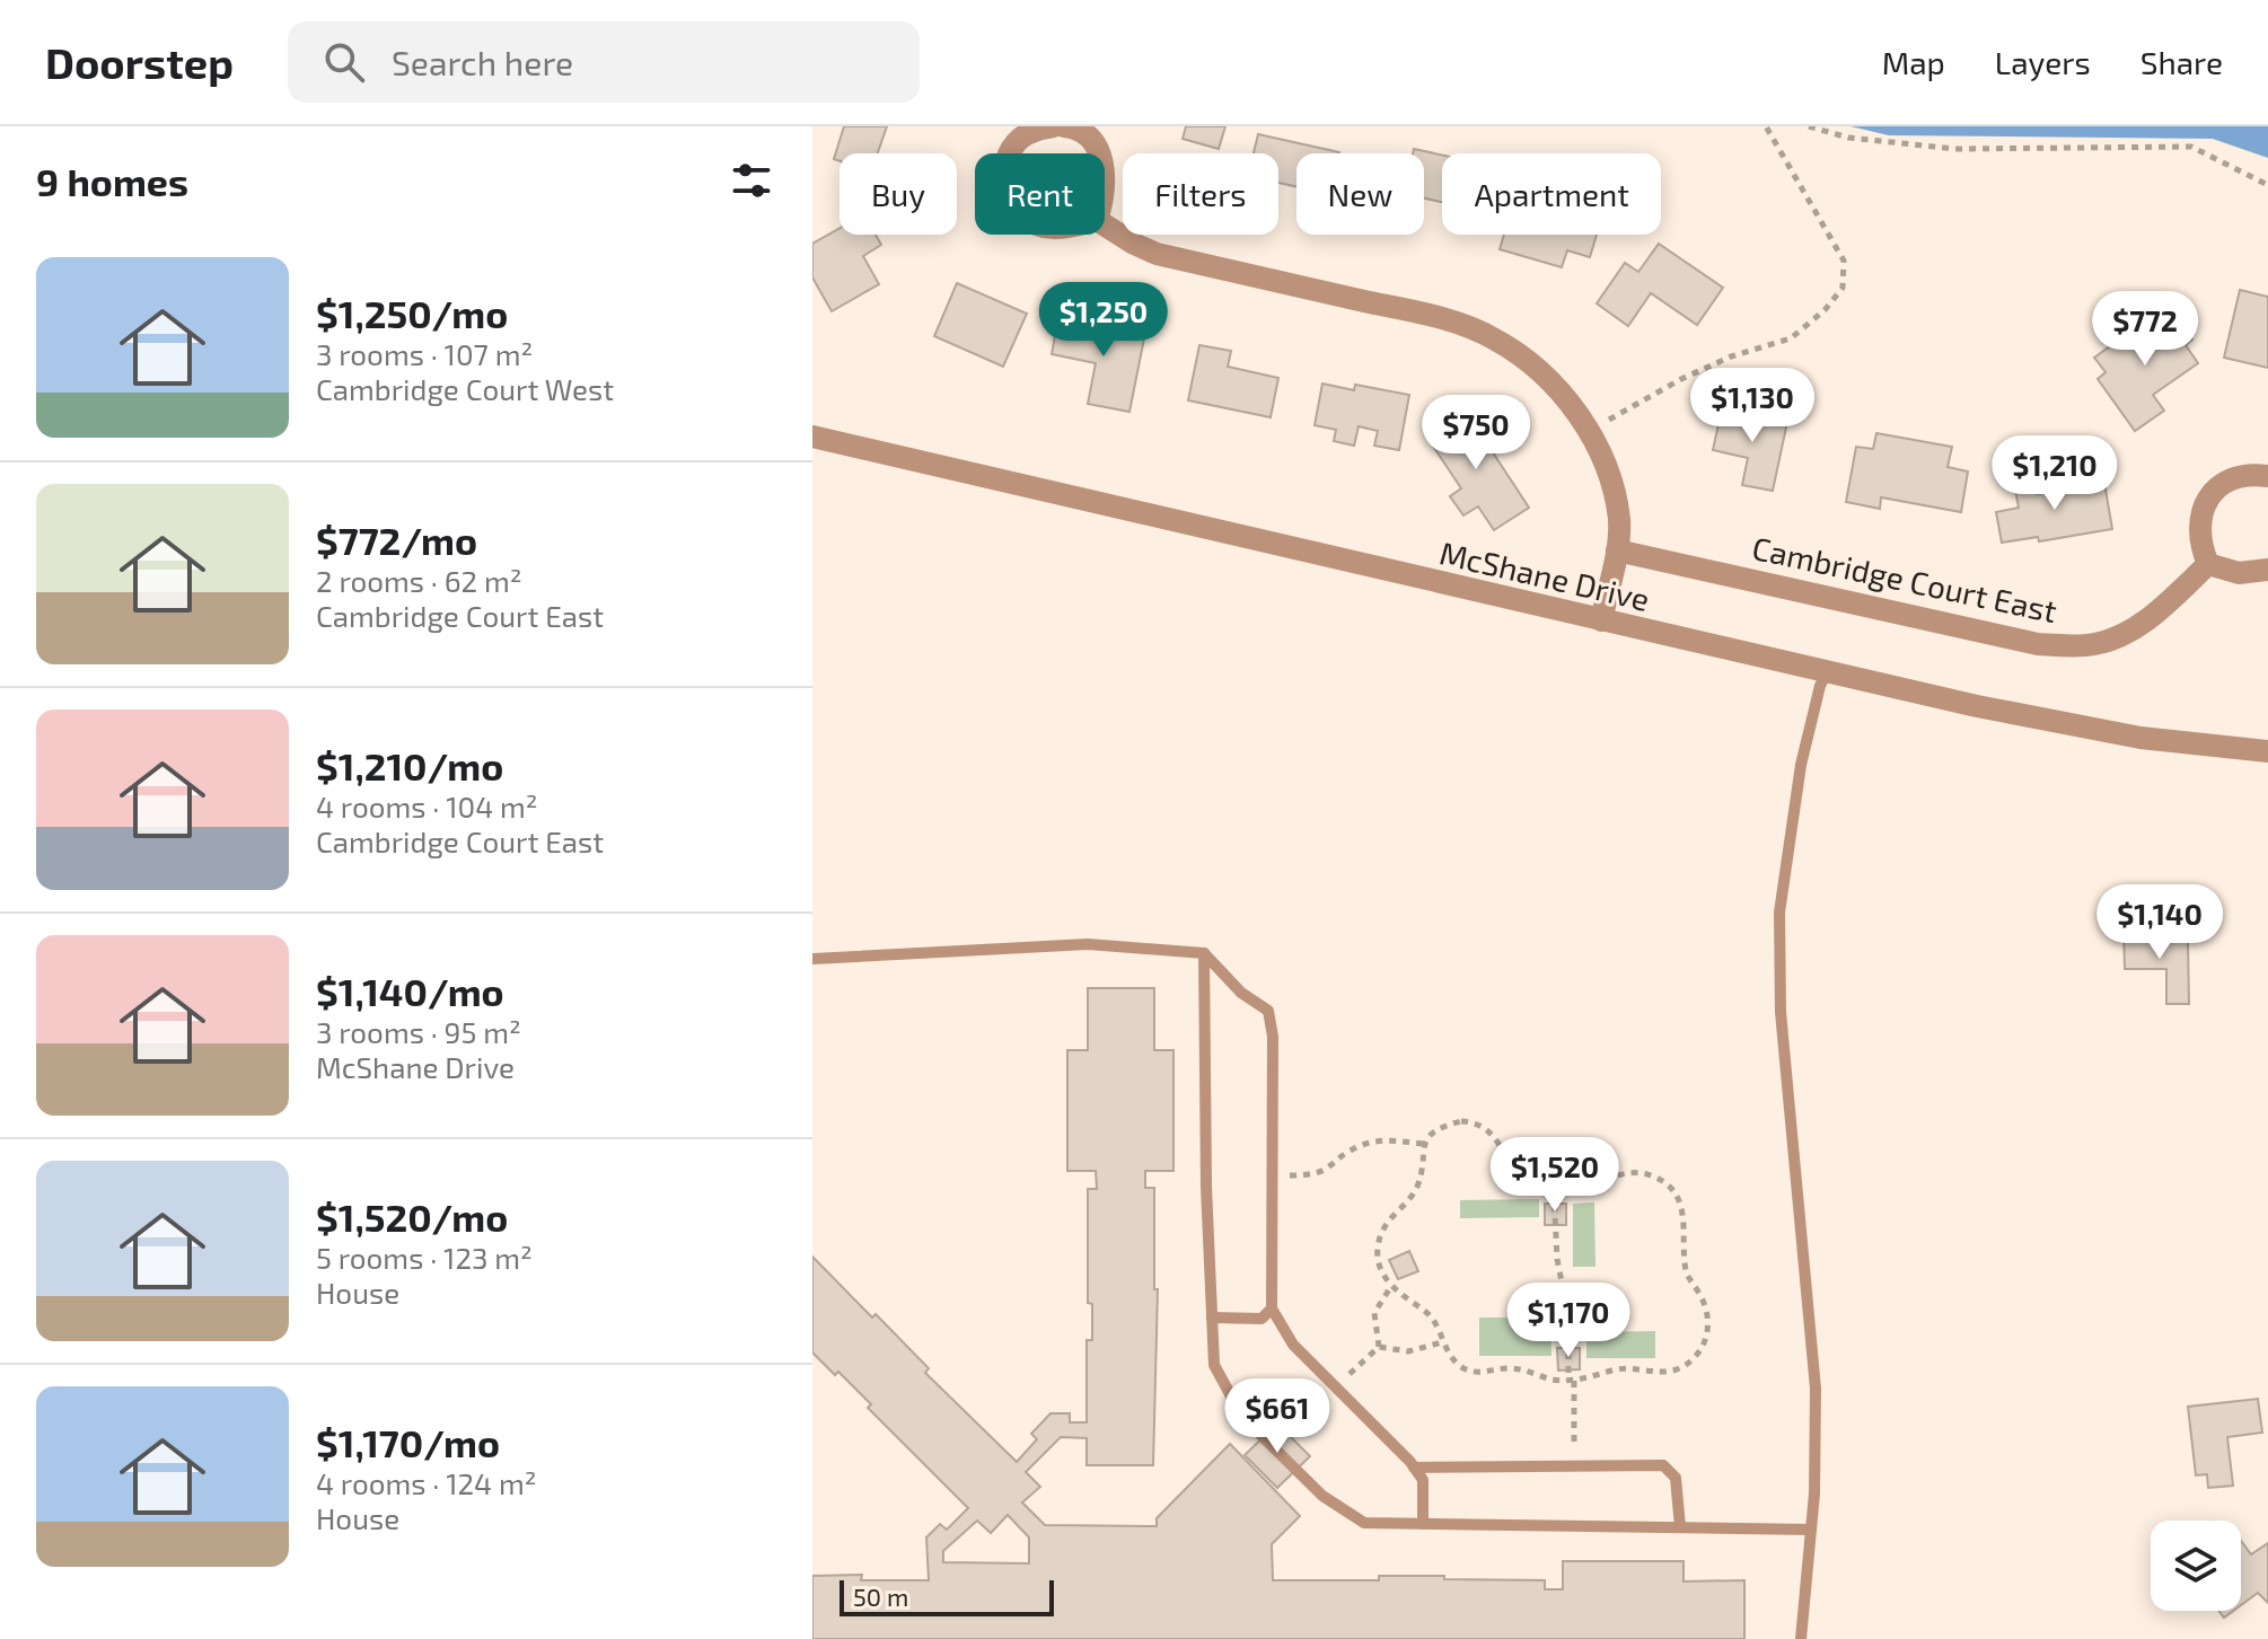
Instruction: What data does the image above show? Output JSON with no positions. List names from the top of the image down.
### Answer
{
  "streets": {
    "street": ["McShane Drive", "Cambridge Court East"]
  },
  "scale_bar": "50 m",
  "page": {
    "header": "Doorstep",
    "search": "Search here",
    "nav": ["Map", "Layers", "Share"],
    "heading": "9 homes",
    "chip": [
      "Buy",
      "Rent",
      "Filters",
      "New",
      "Apartment"
    ],
    "list": [
      {
        "name": "$1,250/mo",
        "note": "3 rooms · 107 m² · Cambridge Court West"
      },
      {
        "name": "$772/mo",
        "note": "2 rooms · 62 m² · Cambridge Court East"
      },
      {
        "name": "$1,210/mo",
        "note": "4 rooms · 104 m² · Cambridge Court East"
      },
      {
        "name": "$1,140/mo",
        "note": "3 rooms · 95 m² · McShane Drive"
      },
      {
        "name": "$1,520/mo",
        "note": "5 rooms · 123 m² · House"
      },
      {
        "name": "$1,170/mo",
        "note": "4 rooms · 124 m² · House"
      }
    ],
    "price": [
      "$1,250",
      "$772",
      "$1,130",
      "$750",
      "$1,210",
      "$1,140",
      "$1,520",
      "$1,170",
      "$661"
    ],
    "scale": "50 m"
  }
}
